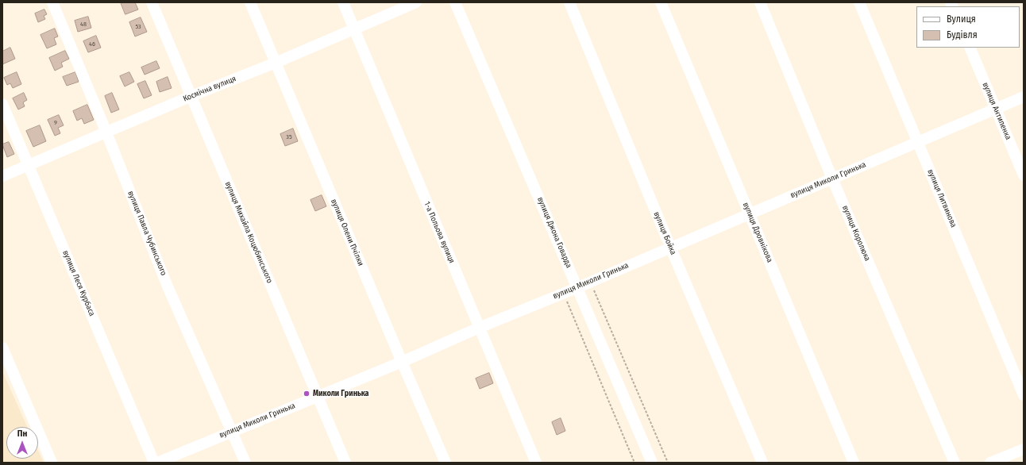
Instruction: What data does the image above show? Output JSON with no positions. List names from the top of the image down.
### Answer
{
  "streets": {
    "street": [
      "Космічна вулиця",
      "вулиця Антипенка",
      "вулиця Миколи Гринька",
      "вулиця Литвинова",
      "вулиця Михайла Коцюбинського",
      "вулиця Олени Пчілки",
      "1-а Польова вулиця",
      "вулиця Джона Говарда",
      "вулиця Дровнікова",
      "вулиця Павла Чубинського",
      "вулиця Бойка",
      "вулиця Королюка",
      "вулиця Леся Курбаса"
    ]
  },
  "crossings": [
    ["Космічна вулиця", "вулиця Михайла Коцюбинського"],
    ["Космічна вулиця", "вулиця Олени Пчілки"],
    ["Космічна вулиця", "1-а Польова вулиця"],
    ["Космічна вулиця", "вулиця Павла Чубинського"],
    ["Космічна вулиця", "вулиця Леся Курбаса"],
    ["вулиця Антипенка", "вулиця Миколи Гринька"],
    ["вулиця Миколи Гринька", "вулиця Литвинова"],
    ["вулиця Миколи Гринька", "вулиця Михайла Коцюбинського"],
    ["вулиця Миколи Гринька", "вулиця Олени Пчілки"],
    ["вулиця Миколи Гринька", "1-а Польова вулиця"],
    ["вулиця Миколи Гринька", "вулиця Джона Говарда"],
    ["вулиця Миколи Гринька", "вулиця Дровнікова"],
    ["вулиця Миколи Гринька", "вулиця Павла Чубинського"],
    ["вулиця Миколи Гринька", "вулиця Бойка"],
    ["вулиця Миколи Гринька", "вулиця Королюка"]
  ],
  "places": ["Миколи Гринька"],
  "house_numbers": [
    "48",
    "53",
    "46",
    "9",
    "35"
  ],
  "legend": ["Вулиця", "Будівля"],
  "north": "top"
}
